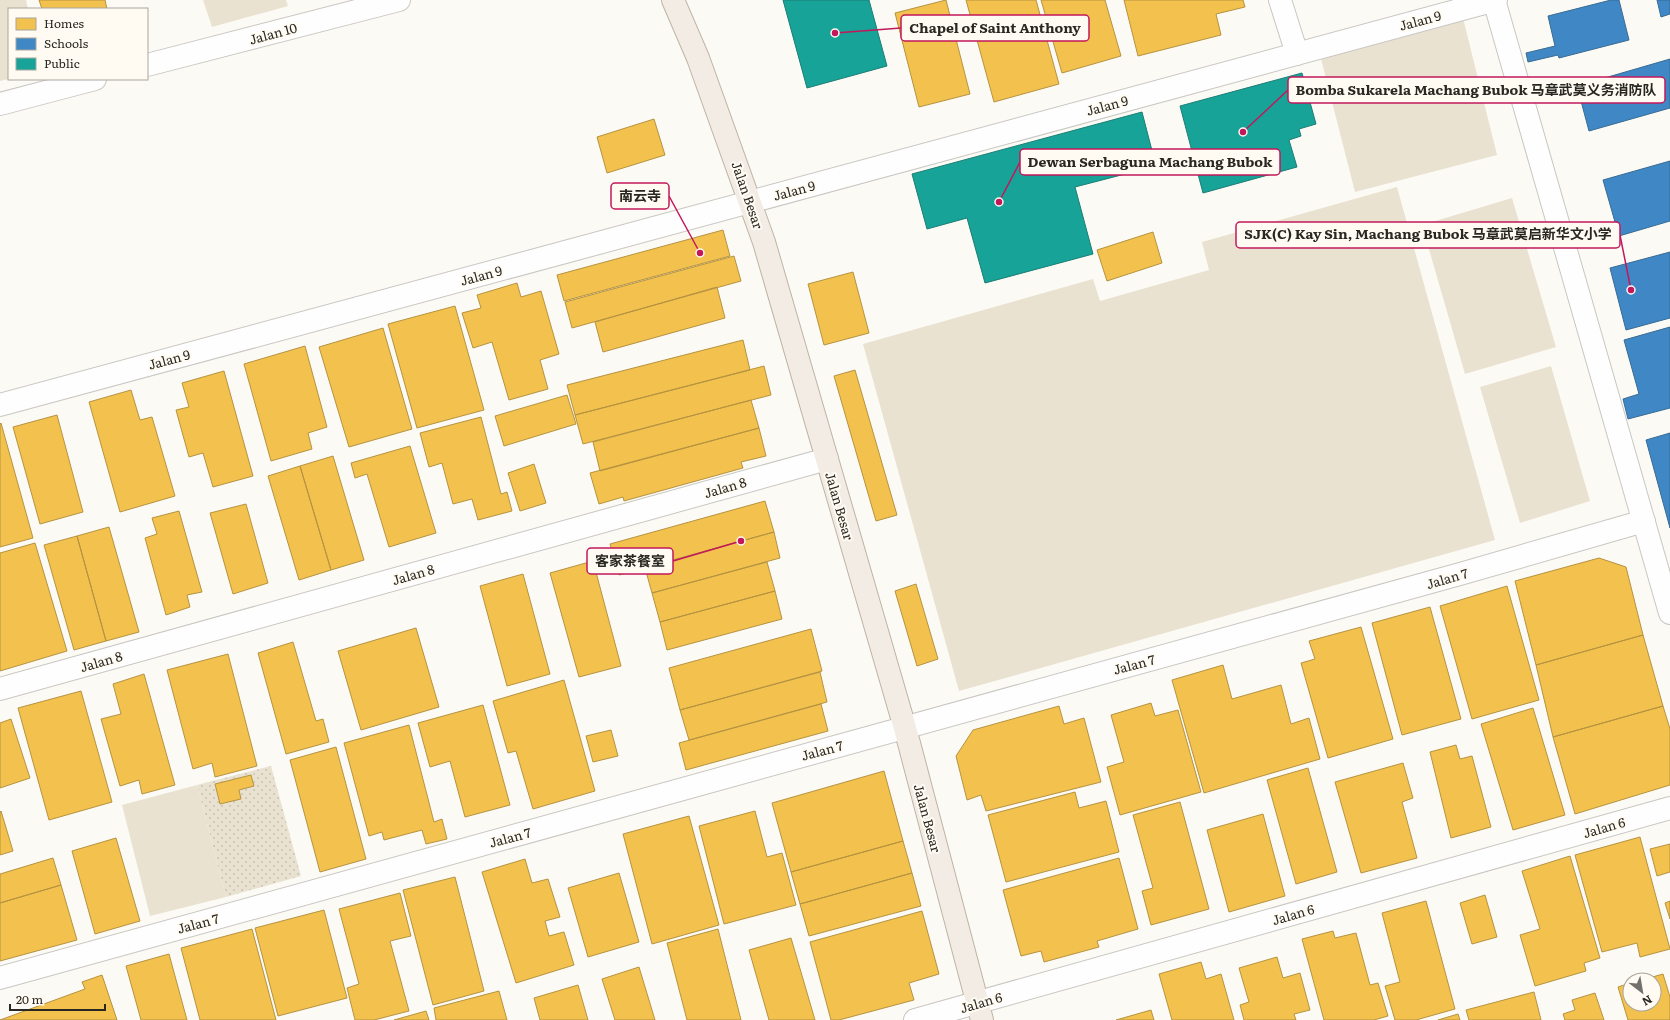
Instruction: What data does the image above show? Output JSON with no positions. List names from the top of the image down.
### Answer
{
  "streets": {
    "main road": ["Jalan Besar"],
    "street": [
      "Jalan 9",
      "Jalan 10",
      "Jalan 8",
      "Jalan 7",
      "Jalan 6"
    ]
  },
  "crossings": [
    ["Jalan 9", "Jalan Besar"],
    ["Jalan Besar", "Jalan 8"],
    ["Jalan Besar", "Jalan 7"],
    ["Jalan Besar", "Jalan 6"]
  ],
  "places": [
    "Chapel of Saint Anthony",
    "Bomba Sukarela Machang Bubok 马章武莫义务消防队",
    "Dewan Serbaguna Machang Bubok",
    "南云寺",
    "SJK(C) Kay Sin, Machang Bubok 马章武莫启新华文小学",
    "客家茶餐室"
  ],
  "legend": ["Homes", "Schools", "Public"],
  "scale_bar": "20 m",
  "north": "bottom right"
}
